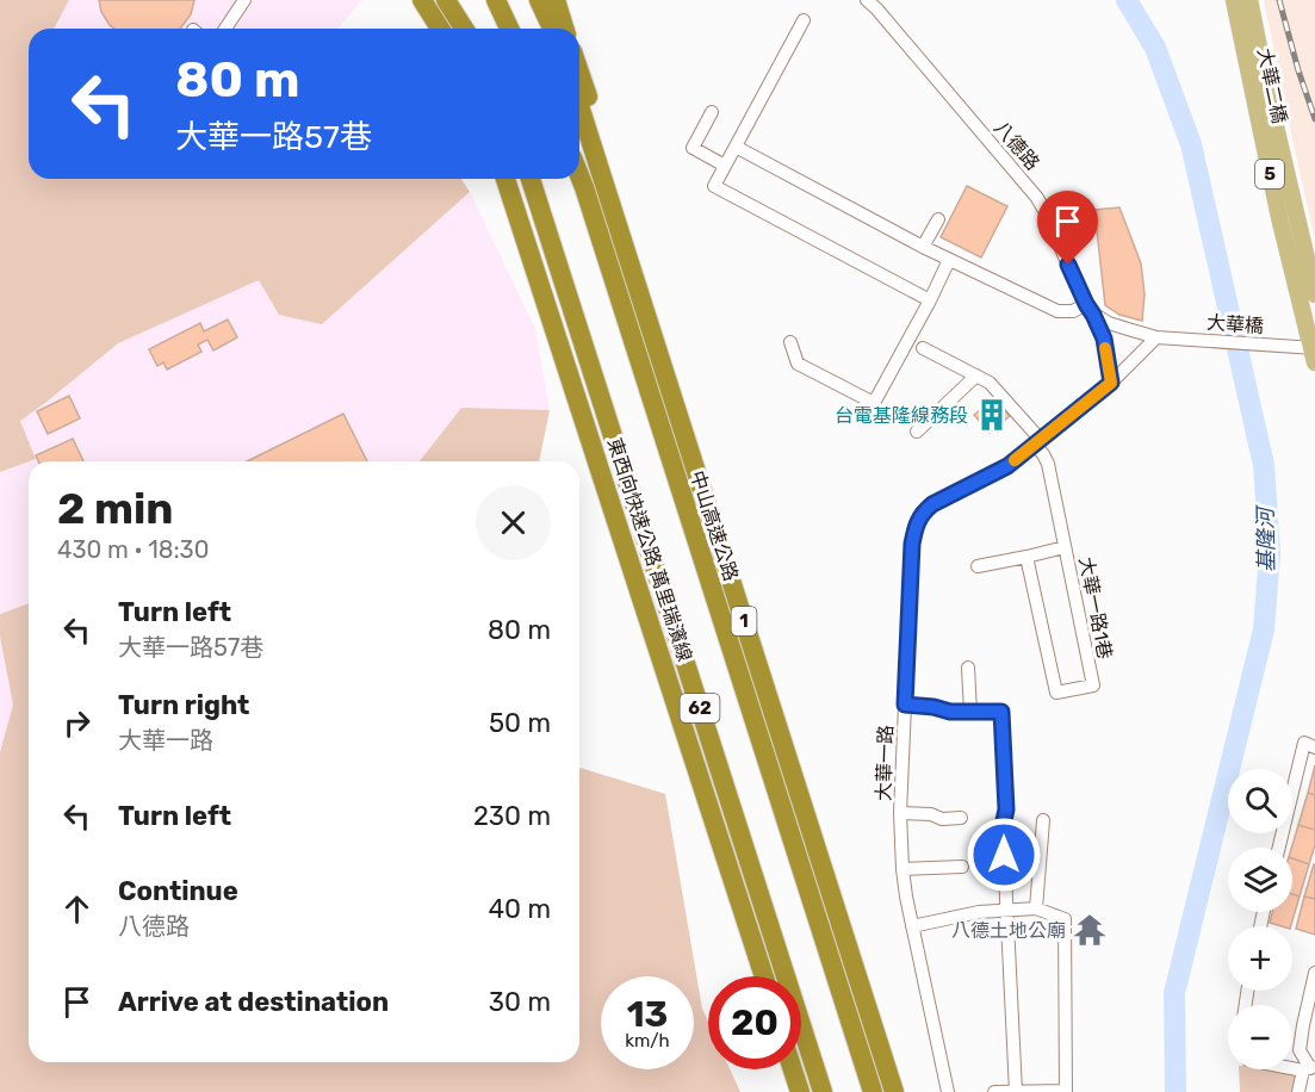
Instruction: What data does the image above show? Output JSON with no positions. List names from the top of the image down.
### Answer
{
  "streets": {
    "highway": [
      "中山高速公路",
      "東西向快速公路 萬里瑞濱線",
      "1",
      "62"
    ],
    "main road": ["大華二橋", "5"],
    "street": [
      "八德路",
      "大華橋",
      "大華一路1巷",
      "大華一路"
    ]
  },
  "crossings": [
    ["大華二橋", "大華橋"],
    ["八德路", "大華一路"],
    ["大華橋", "大華一路"],
    ["大華一路1巷", "大華一路"]
  ],
  "water": ["基隆河"],
  "places": {
    "building": ["台電基隆線務段"],
    "temple": ["八德土地公廟"]
  },
  "page": {
    "turn": ["80 m", "大華一路57巷"],
    "heading": ["2 min", "430 m · 18:30"],
    "list": [
      {
        "name": "Turn left",
        "note": "大華一路57巷",
        "value": "80 m"
      },
      {
        "name": "Turn right",
        "note": "大華一路",
        "value": "50 m"
      },
      {
        "name": "Turn left",
        "value": "230 m"
      },
      {
        "name": "Continue",
        "note": "八德路",
        "value": "40 m"
      },
      {
        "name": "Arrive at destination",
        "value": "30 m"
      }
    ],
    "map_buttons": ["+", "−"],
    "speed": "13 km/h",
    "limit": "20"
  }
}
